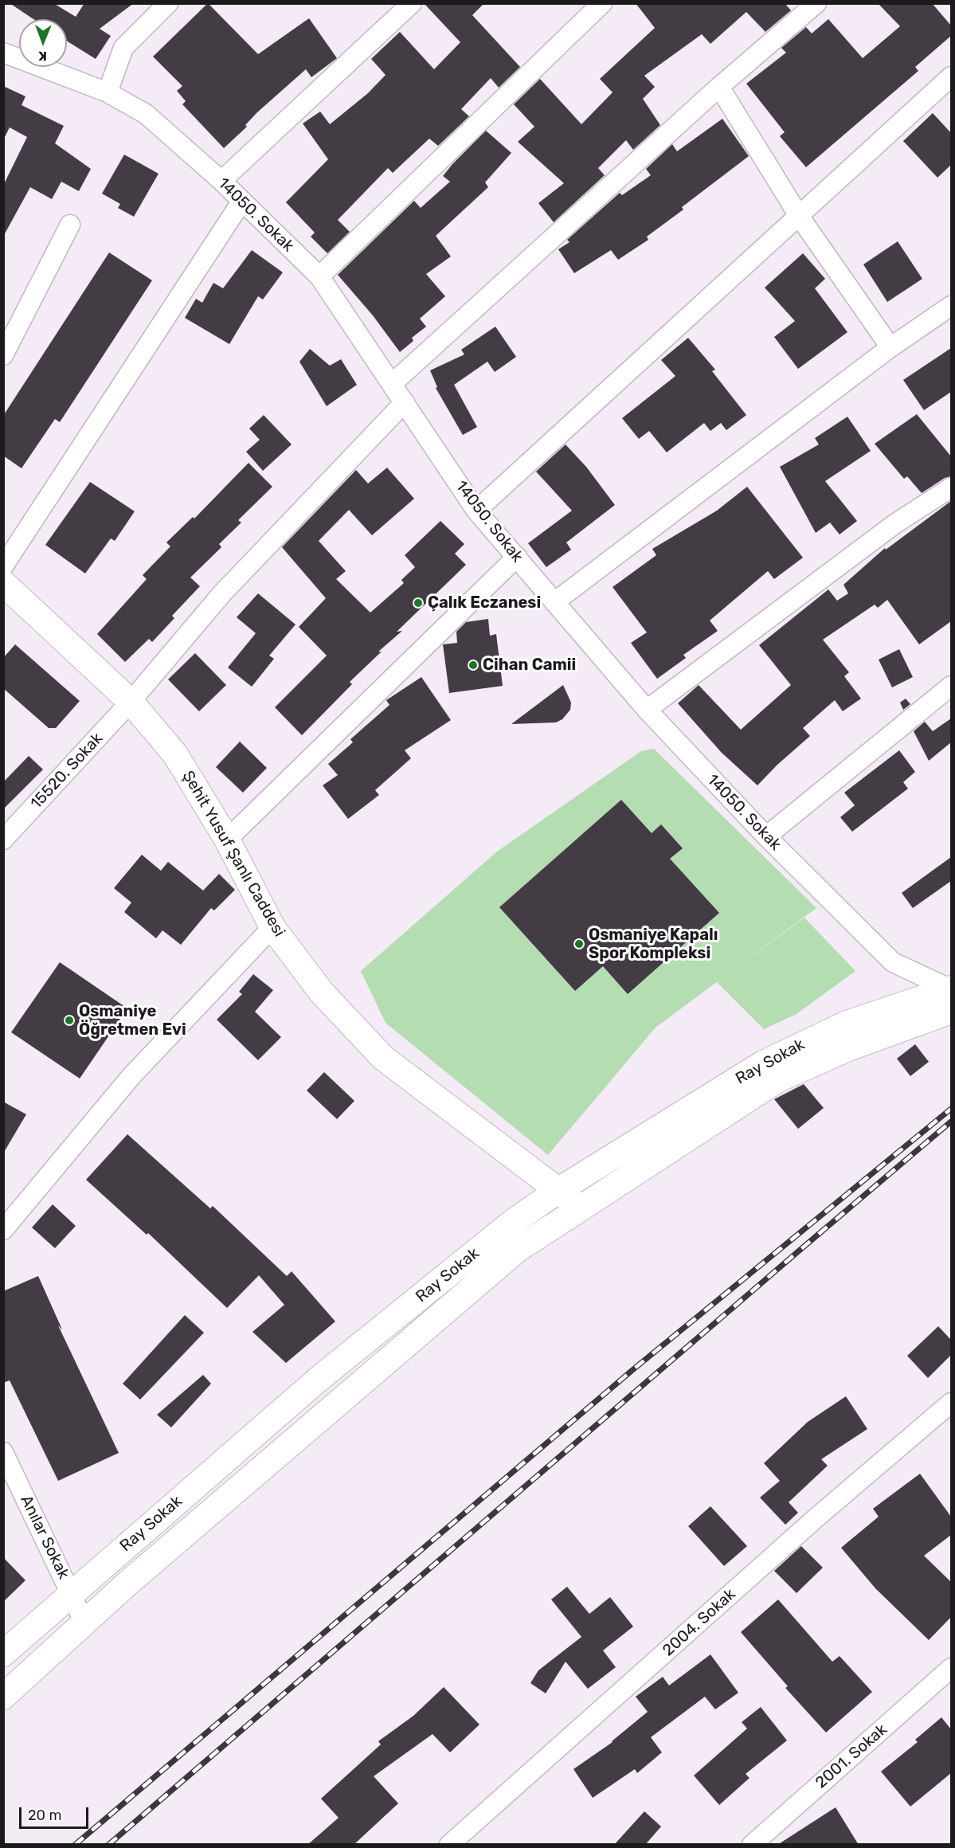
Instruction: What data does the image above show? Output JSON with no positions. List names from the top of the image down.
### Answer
{
  "streets": {
    "street": [
      "14050. Sokak",
      "15520. Sokak",
      "Şehit Yusuf Şanlı Caddesi",
      "Ray Sokak",
      "Anılar Sokak",
      "2004. Sokak",
      "2001. Sokak"
    ]
  },
  "crossings": [
    ["14050. Sokak", "15520. Sokak"],
    ["14050. Sokak", "Ray Sokak"],
    ["15520. Sokak", "Şehit Yusuf Şanlı Caddesi"],
    ["Şehit Yusuf Şanlı Caddesi", "Ray Sokak"],
    ["Ray Sokak", "Anılar Sokak"]
  ],
  "places": [
    "Çalık Eczanesi",
    "Cihan Camii",
    "Osmaniye Kapalı Spor Kompleksi",
    "Osmaniye Öğretmen Evi"
  ],
  "scale_bar": "20 m",
  "north": "bottom"
}
